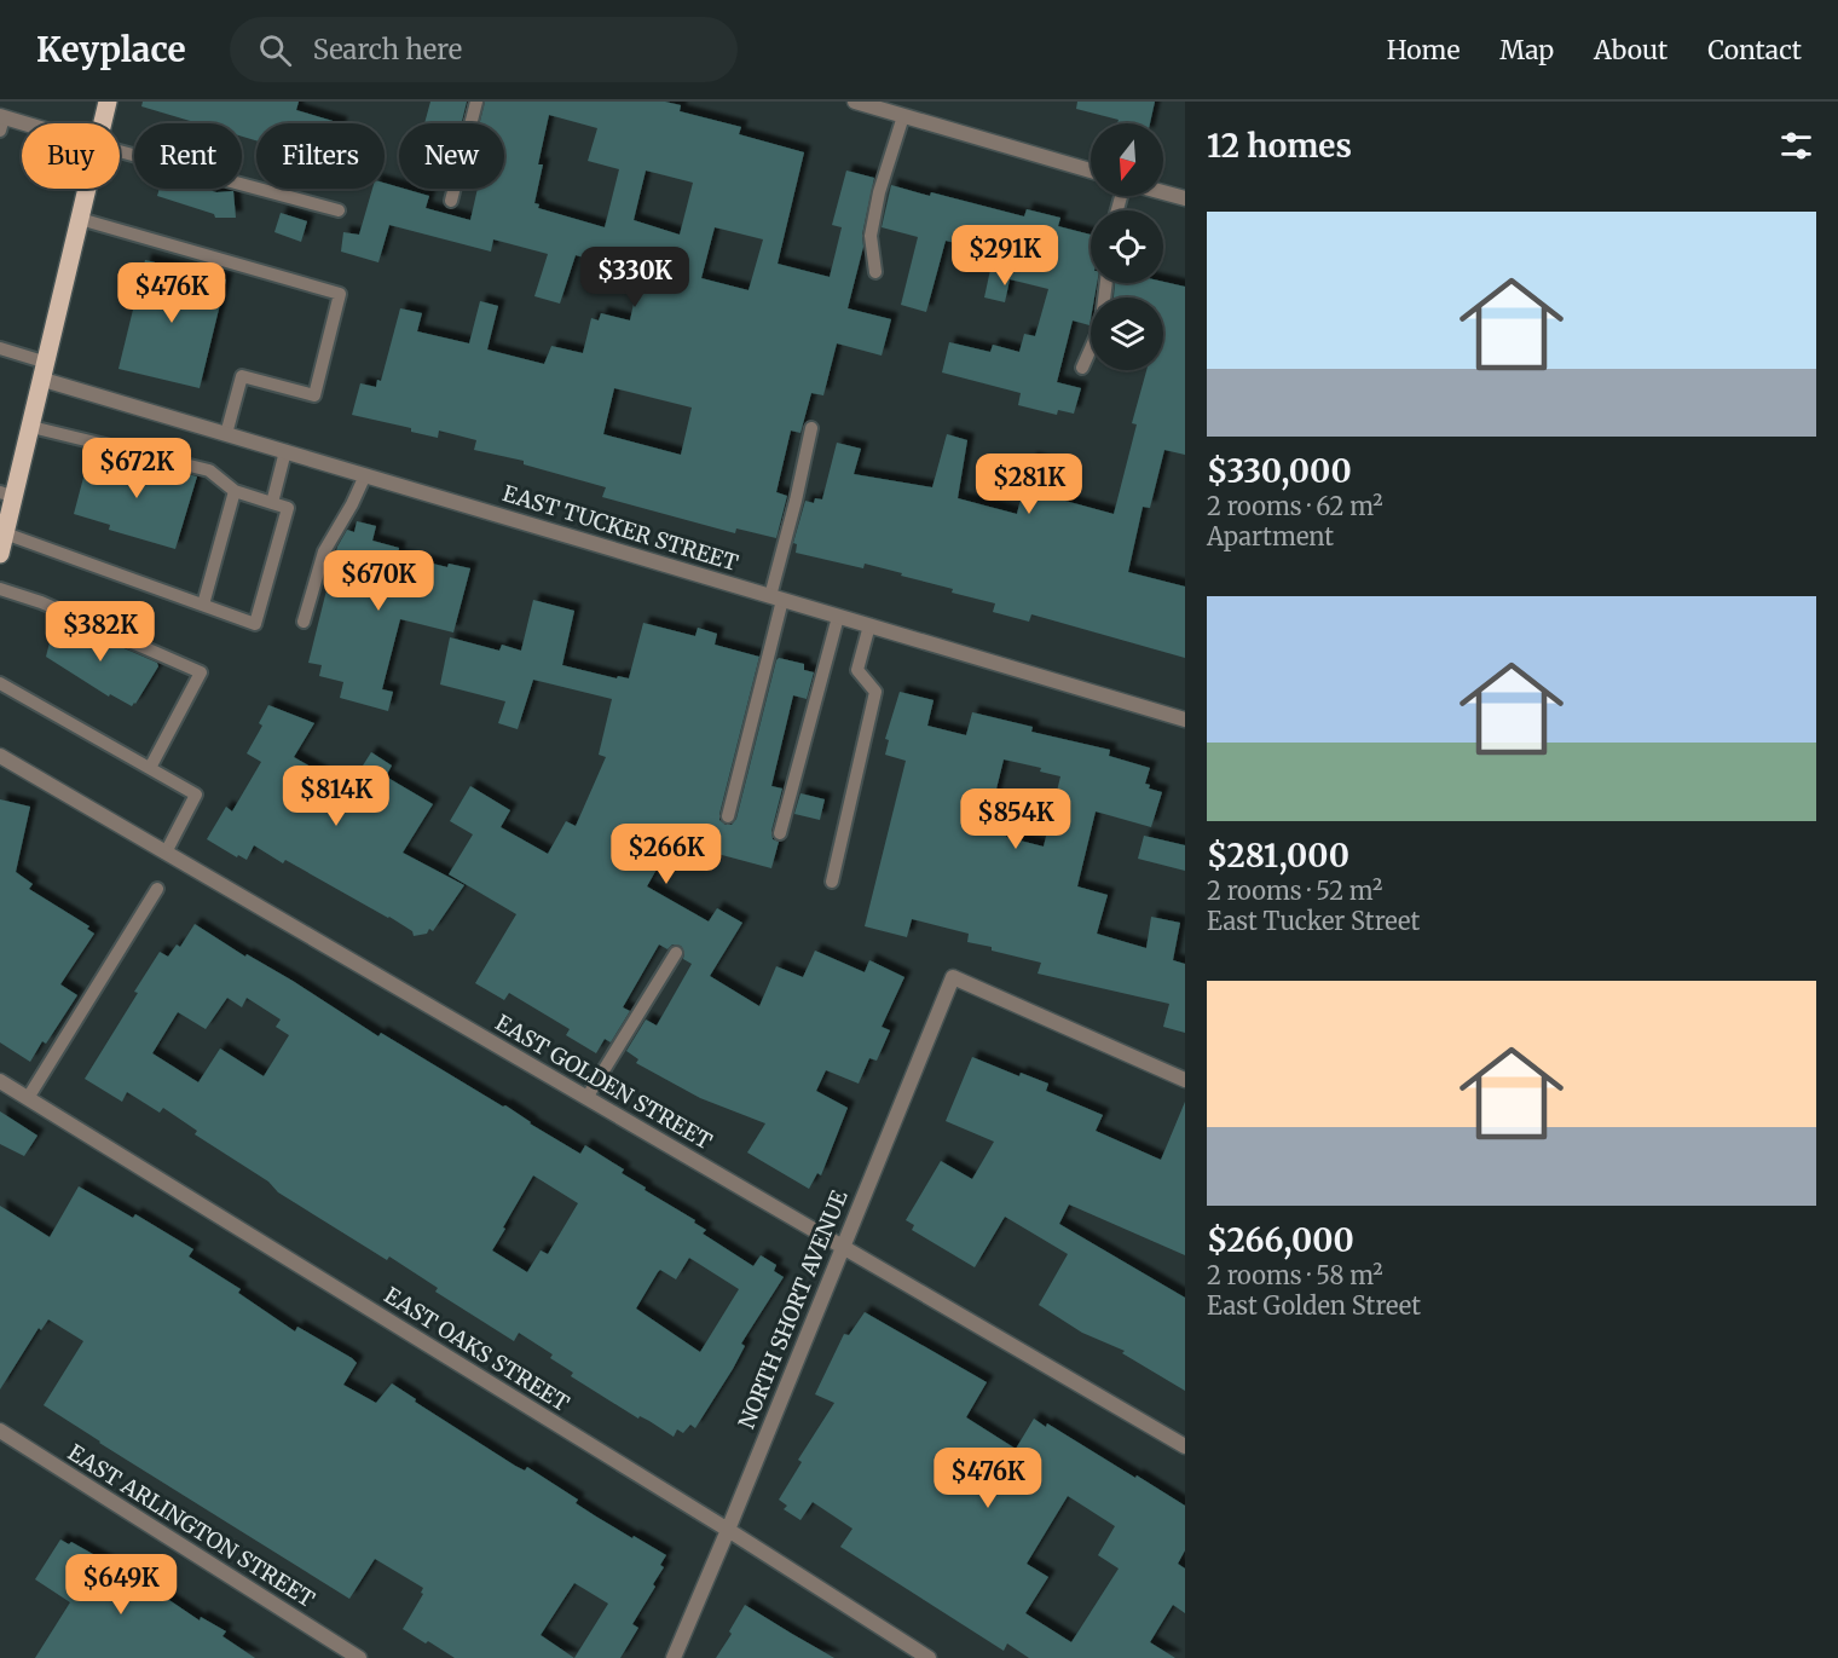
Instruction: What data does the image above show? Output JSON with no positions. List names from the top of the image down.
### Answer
{
  "streets": {
    "street": [
      "EAST TUCKER STREET",
      "EAST GOLDEN STREET",
      "NORTH SHORT AVENUE",
      "EAST OAKS STREET",
      "EAST ARLINGTON STREET"
    ]
  },
  "crossings": [
    ["EAST GOLDEN STREET", "NORTH SHORT AVENUE"],
    ["NORTH SHORT AVENUE", "EAST OAKS STREET"]
  ],
  "north": "bottom",
  "page": {
    "header": "Keyplace",
    "search": "Search here",
    "nav": [
      "Home",
      "Map",
      "About",
      "Contact"
    ],
    "heading": "12 homes",
    "chip": [
      "Buy",
      "Rent",
      "Filters",
      "New"
    ],
    "list": [
      {
        "name": "$330,000",
        "note": "2 rooms · 62 m² · Apartment"
      },
      {
        "name": "$281,000",
        "note": "2 rooms · 52 m² · East Tucker Street"
      },
      {
        "name": "$266,000",
        "note": "2 rooms · 58 m² · East Golden Street"
      }
    ],
    "price": [
      "$291K",
      "$330K",
      "$476K",
      "$672K",
      "$281K",
      "$670K",
      "$382K",
      "$814K",
      "$854K",
      "$266K",
      "$476K",
      "$649K"
    ]
  }
}
